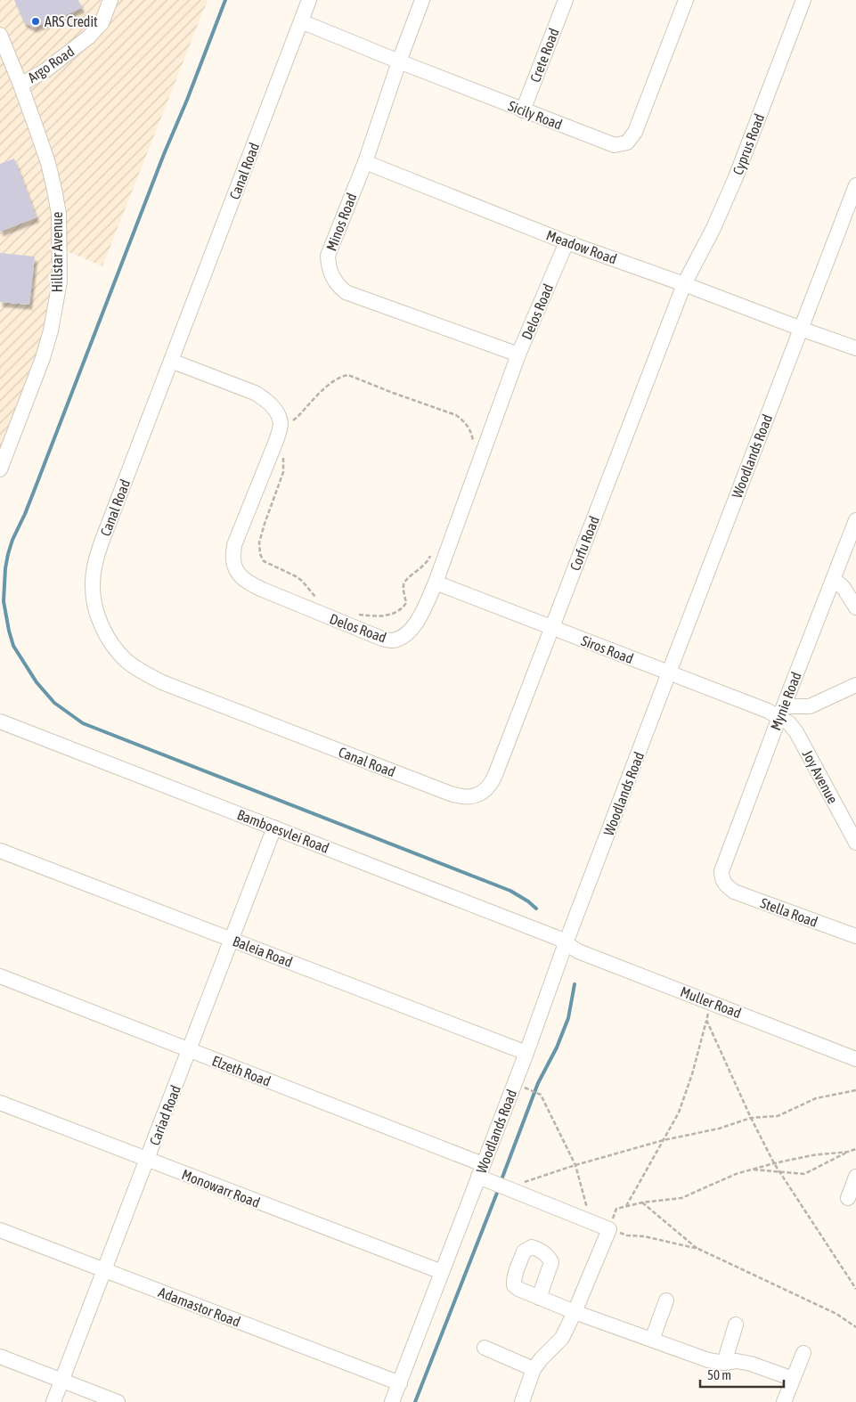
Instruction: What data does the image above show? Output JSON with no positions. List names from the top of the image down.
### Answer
{
  "streets": {
    "street": [
      "Crete Road",
      "Argo Road",
      "Sicily Road",
      "Cyprus Road",
      "Canal Road",
      "Minos Road",
      "Meadow Road",
      "Hillstar Avenue",
      "Delos Road",
      "Woodlands Road",
      "Corfu Road",
      "Siros Road",
      "Mynie Road",
      "Joy Avenue",
      "Bamboesvlei Road",
      "Stella Road",
      "Baleia Road",
      "Muller Road",
      "Elzeth Road",
      "Cariad Road",
      "Monowarr Road",
      "Adamastor Road"
    ]
  },
  "crossings": [
    ["Crete Road", "Sicily Road"],
    ["Argo Road", "Hillstar Avenue"],
    ["Sicily Road", "Canal Road"],
    ["Sicily Road", "Minos Road"],
    ["Cyprus Road", "Meadow Road"],
    ["Cyprus Road", "Corfu Road"],
    ["Canal Road", "Corfu Road"],
    ["Minos Road", "Meadow Road"],
    ["Minos Road", "Delos Road"],
    ["Meadow Road", "Delos Road"],
    ["Meadow Road", "Woodlands Road"],
    ["Meadow Road", "Corfu Road"],
    ["Delos Road", "Siros Road"],
    ["Woodlands Road", "Siros Road"],
    ["Woodlands Road", "Bamboesvlei Road"],
    ["Woodlands Road", "Baleia Road"],
    ["Woodlands Road", "Muller Road"],
    ["Woodlands Road", "Elzeth Road"],
    ["Woodlands Road", "Monowarr Road"],
    ["Woodlands Road", "Adamastor Road"],
    ["Corfu Road", "Siros Road"],
    ["Siros Road", "Mynie Road"],
    ["Siros Road", "Joy Avenue"],
    ["Mynie Road", "Joy Avenue"],
    ["Mynie Road", "Stella Road"],
    ["Bamboesvlei Road", "Muller Road"],
    ["Bamboesvlei Road", "Cariad Road"],
    ["Baleia Road", "Cariad Road"],
    ["Elzeth Road", "Cariad Road"],
    ["Cariad Road", "Monowarr Road"],
    ["Cariad Road", "Adamastor Road"]
  ],
  "places": ["ARS Credit"],
  "scale_bar": "50 m"
}
